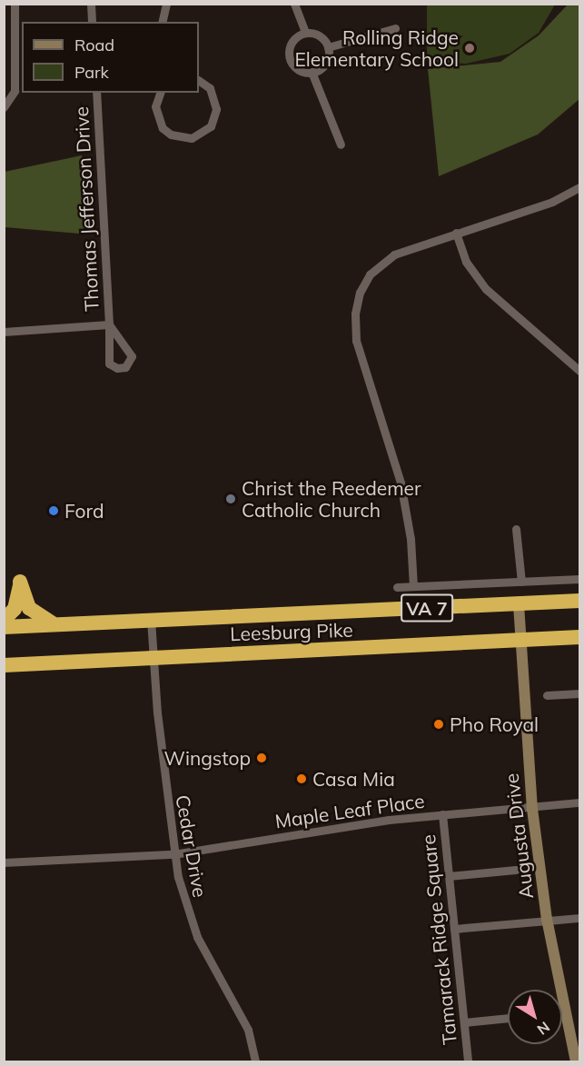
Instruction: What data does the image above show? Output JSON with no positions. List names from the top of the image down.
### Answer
{
  "streets": {
    "highway": ["VA 7", "Leesburg Pike"],
    "street": [
      "Thomas Jefferson Drive",
      "Maple Leaf Place",
      "Augusta Drive",
      "Cedar Drive",
      "Tamarack Ridge Square"
    ]
  },
  "crossings": [
    ["Leesburg Pike", "Augusta Drive"],
    ["Leesburg Pike", "Cedar Drive"],
    ["Maple Leaf Place", "Augusta Drive"],
    ["Maple Leaf Place", "Cedar Drive"],
    ["Maple Leaf Place", "Tamarack Ridge Square"]
  ],
  "places": [
    "Rolling Ridge Elementary School",
    "Christ the Reedemer Catholic Church",
    "Ford",
    "Pho Royal",
    "Wingstop",
    "Casa Mia"
  ],
  "legend": ["Road", "Park"],
  "north": "bottom right"
}
